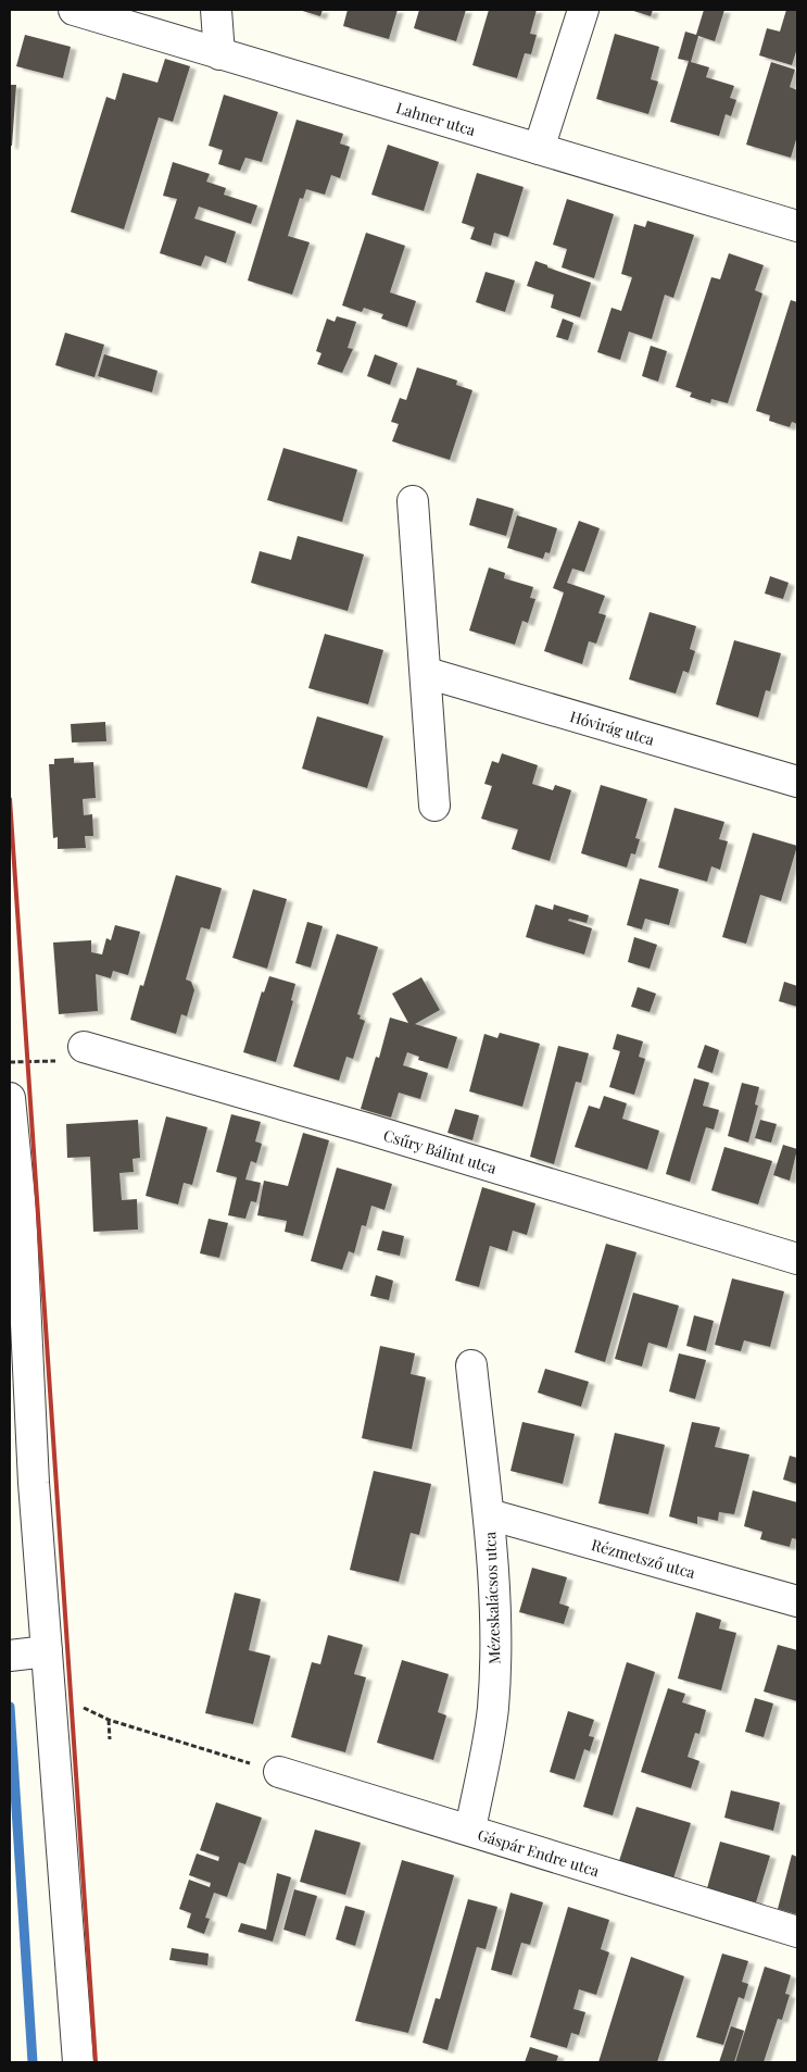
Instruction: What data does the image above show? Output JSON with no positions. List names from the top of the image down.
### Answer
{
  "streets": {
    "street": [
      "Lahner utca",
      "Hóvirág utca",
      "Csűry Bálint utca",
      "Rézmetsző utca",
      "Mézeskalácsos utca",
      "Gáspár Endre utca"
    ]
  },
  "crossings": [
    ["Rézmetsző utca", "Mézeskalácsos utca"],
    ["Mézeskalácsos utca", "Gáspár Endre utca"]
  ]
}
